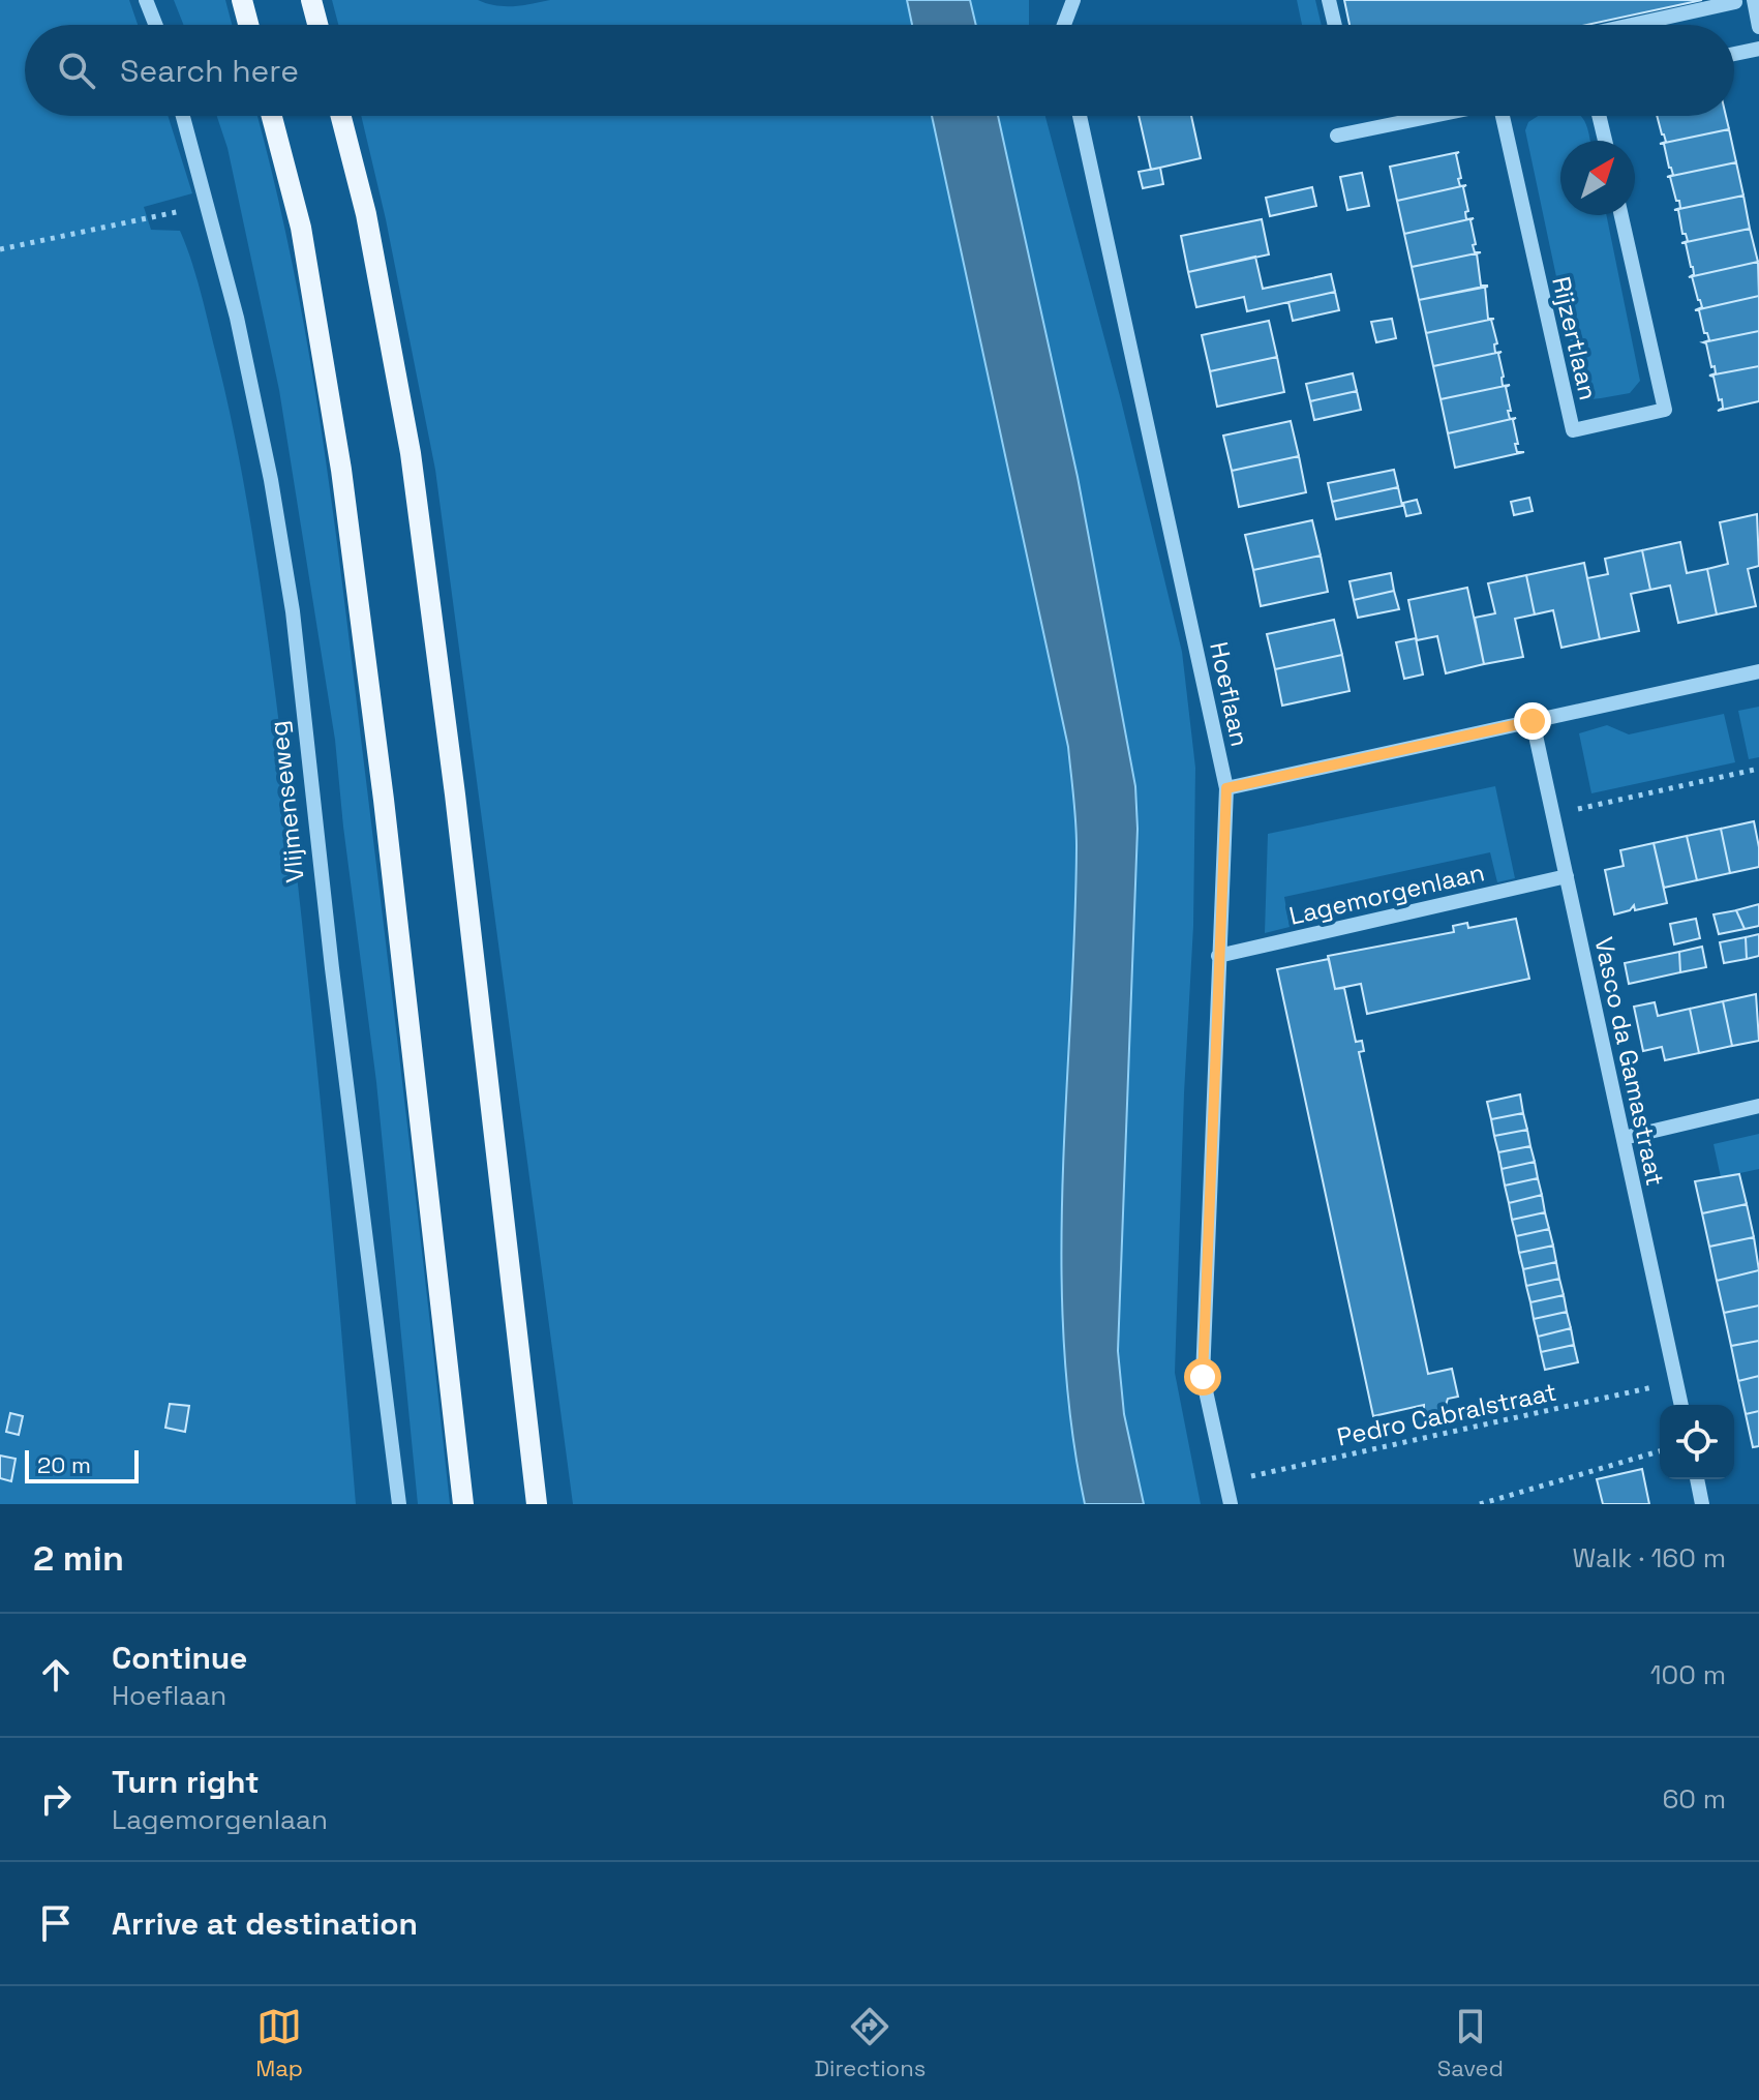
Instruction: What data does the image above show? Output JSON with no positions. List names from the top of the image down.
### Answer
{
  "streets": {
    "street": [
      "Rijzertlaan",
      "Hoeflaan",
      "Vlijmenseweg",
      "Lagemorgenlaan",
      "Vasco da Gamastraat"
    ],
    "path": ["Pedro Cabralstraat"]
  },
  "crossings": [
    ["Hoeflaan", "Lagemorgenlaan"],
    ["Hoeflaan", "Pedro Cabralstraat"],
    ["Lagemorgenlaan", "Vasco da Gamastraat"],
    ["Vasco da Gamastraat", "Pedro Cabralstraat"]
  ],
  "scale_bar": "20 m",
  "north": "top right",
  "page": {
    "search": "Search here",
    "scale": "20 m",
    "heading": ["2 min", "Walk · 160 m"],
    "list": [
      ["Continue", "Hoeflaan", "100 m"],
      ["Turn right", "Lagemorgenlaan", "60 m"],
      "Arrive at destination"
    ],
    "nav": ["Map", "Directions", "Saved"]
  }
}
